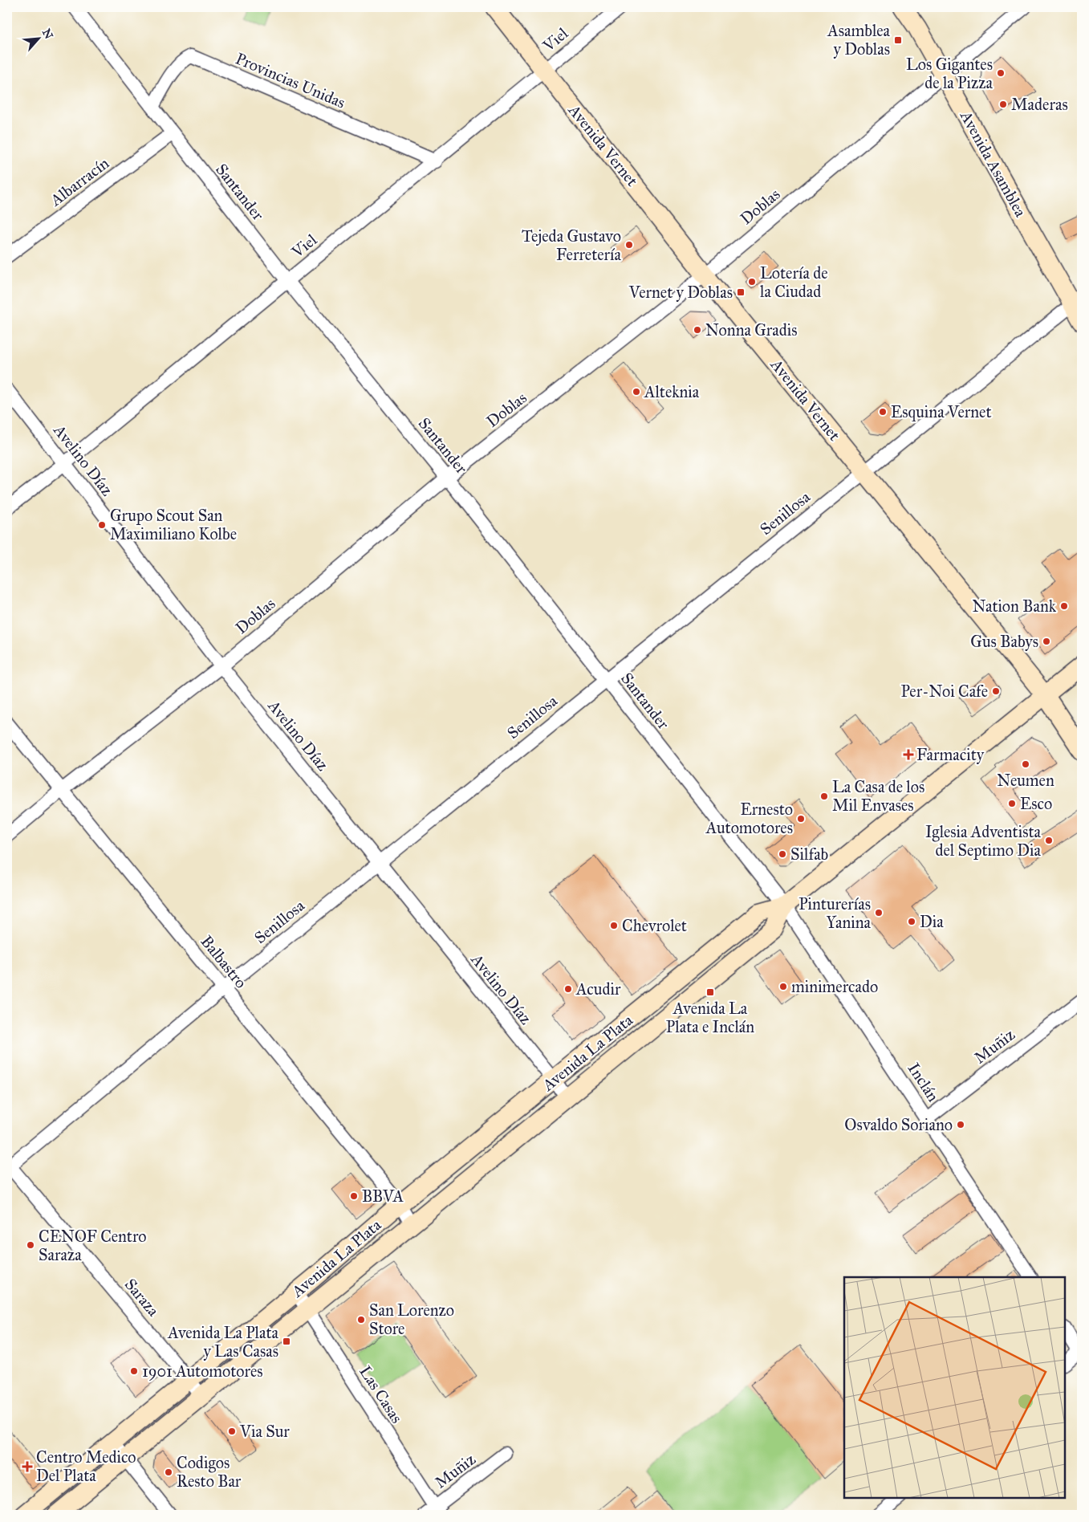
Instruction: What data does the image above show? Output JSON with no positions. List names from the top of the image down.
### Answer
{
  "streets": {
    "main road": ["Avenida Vernet", "Avenida Asamblea", "Avenida La Plata"],
    "street": [
      "Viel",
      "Provincias Unidas",
      "Albarracín",
      "Santander",
      "Doblas",
      "Avelino Díaz",
      "Senillosa",
      "Balbastro",
      "Muñiz",
      "Inclán",
      "Saraza",
      "Las Casas"
    ]
  },
  "crossings": [
    ["Viel", "Provincias Unidas"],
    ["Viel", "Avenida Vernet"],
    ["Viel", "Santander"],
    ["Viel", "Avelino Díaz"],
    ["Provincias Unidas", "Santander"],
    ["Avenida Vernet", "Doblas"],
    ["Avenida Vernet", "Senillosa"],
    ["Avenida Vernet", "Avenida La Plata"],
    ["Avenida Asamblea", "Doblas"],
    ["Avenida Asamblea", "Senillosa"],
    ["Albarracín", "Santander"],
    ["Santander", "Doblas"],
    ["Santander", "Senillosa"],
    ["Santander", "Avenida La Plata"],
    ["Santander", "Inclán"],
    ["Doblas", "Avelino Díaz"],
    ["Doblas", "Balbastro"],
    ["Avelino Díaz", "Senillosa"],
    ["Avelino Díaz", "Avenida La Plata"],
    ["Senillosa", "Balbastro"],
    ["Senillosa", "Saraza"],
    ["Balbastro", "Avenida La Plata"],
    ["Muñiz", "Inclán"],
    ["Muñiz", "Las Casas"],
    ["Avenida La Plata", "Inclán"],
    ["Avenida La Plata", "Saraza"],
    ["Avenida La Plata", "Las Casas"]
  ],
  "places": {
    "transit": [
      "Asamblea y Doblas",
      "Vernet y Doblas",
      "Avenida La Plata e Inclán",
      "Avenida La Plata y Las Casas"
    ],
    "other": [
      "Los Gigantes de la Pizza",
      "Maderas",
      "Tejeda Gustavo Ferretería",
      "Lotería de la Ciudad",
      "Nonna Gradis",
      "Alteknia",
      "Esquina Vernet",
      "Grupo Scout San Maximiliano Kolbe",
      "Nation Bank",
      "Gus Babys",
      "Per-Noi Cafe",
      "Neumen",
      "La Casa de los Mil Envases",
      "Esco",
      "Ernesto Automotores",
      "Iglesia Adventista del Septimo Dia",
      "Silfab",
      "Pinturerías Yanina",
      "Dia",
      "Chevrolet",
      "minimercado",
      "Acudir",
      "Osvaldo Soriano",
      "BBVA",
      "CENOF Centro Saraza",
      "San Lorenzo Store",
      "1901 Automotores",
      "Via Sur",
      "Codigos Resto Bar"
    ],
    "health": ["Farmacity", "Centro Medico Del Plata"]
  },
  "north": "top right"
}
